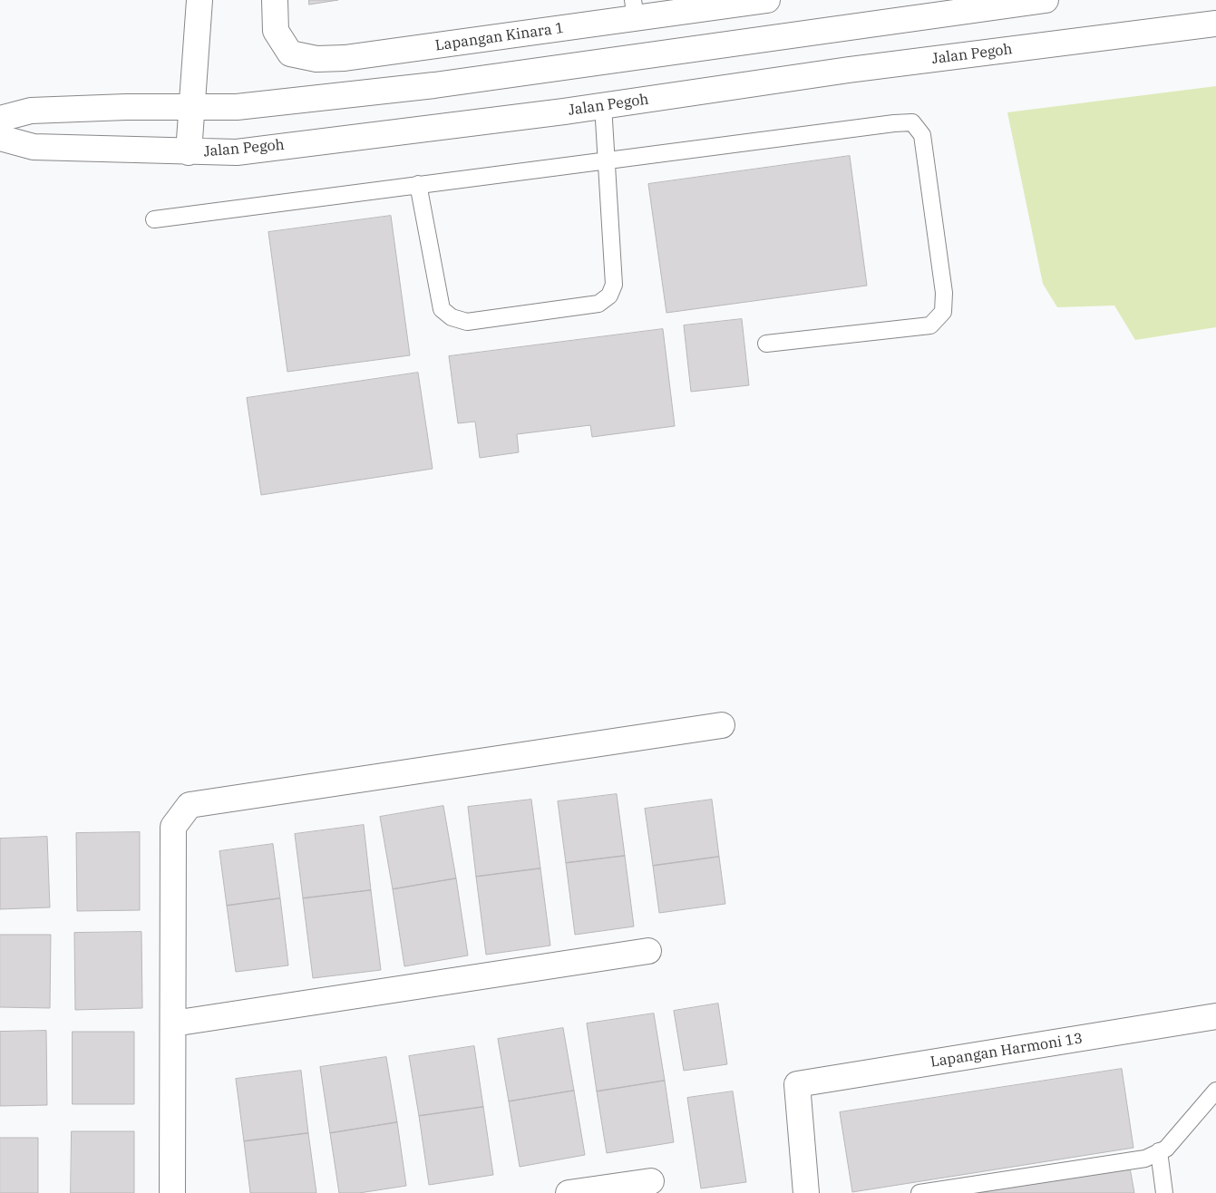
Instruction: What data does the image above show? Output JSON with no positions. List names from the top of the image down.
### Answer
{
  "streets": {
    "street": ["Lapangan Kinara 1", "Jalan Pegoh", "Lapangan Harmoni 13"]
  }
}
